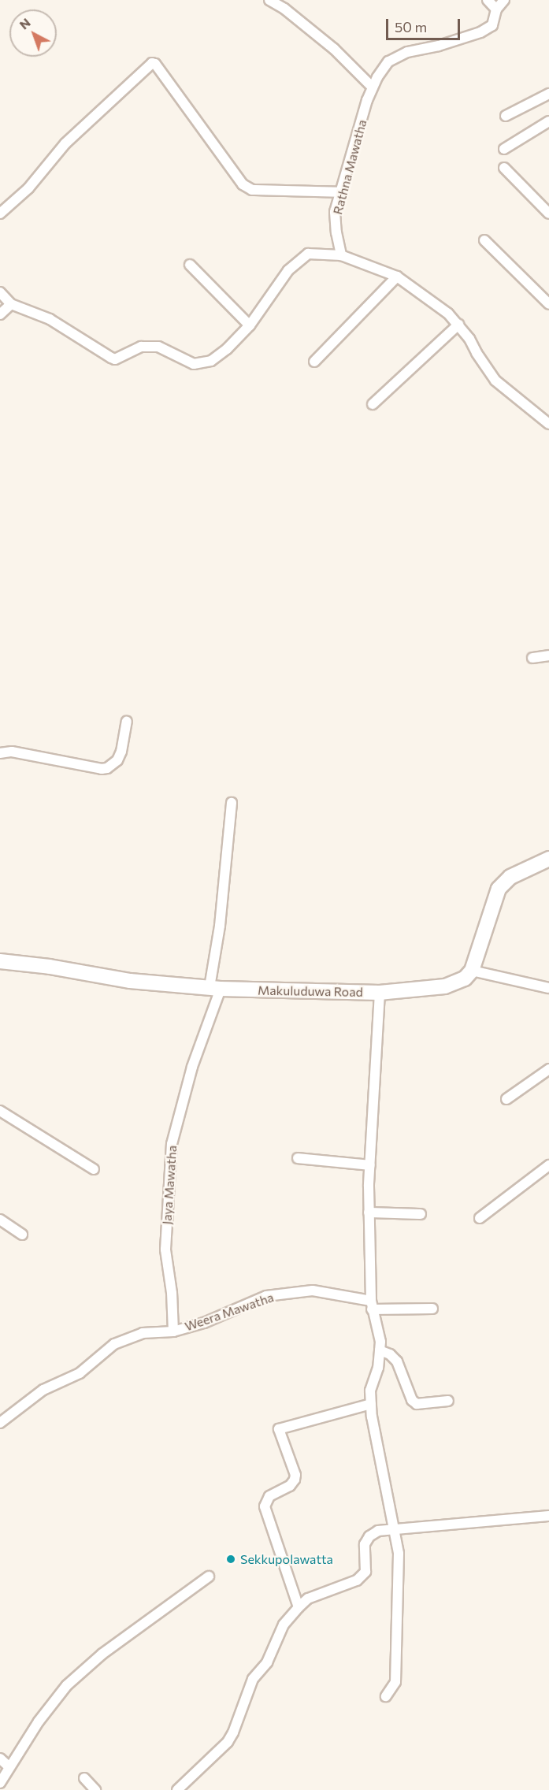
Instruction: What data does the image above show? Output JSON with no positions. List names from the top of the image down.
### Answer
{
  "streets": {
    "street": [
      "Rathna Mawatha",
      "Makuluduwa Road",
      "Jaya Mawatha",
      "Weera Mawatha"
    ]
  },
  "crossings": [
    ["Makuluduwa Road", "Jaya Mawatha"],
    ["Jaya Mawatha", "Weera Mawatha"]
  ],
  "places": ["Sekkupolawatta"],
  "scale_bar": "50 m",
  "north": "top left"
}
